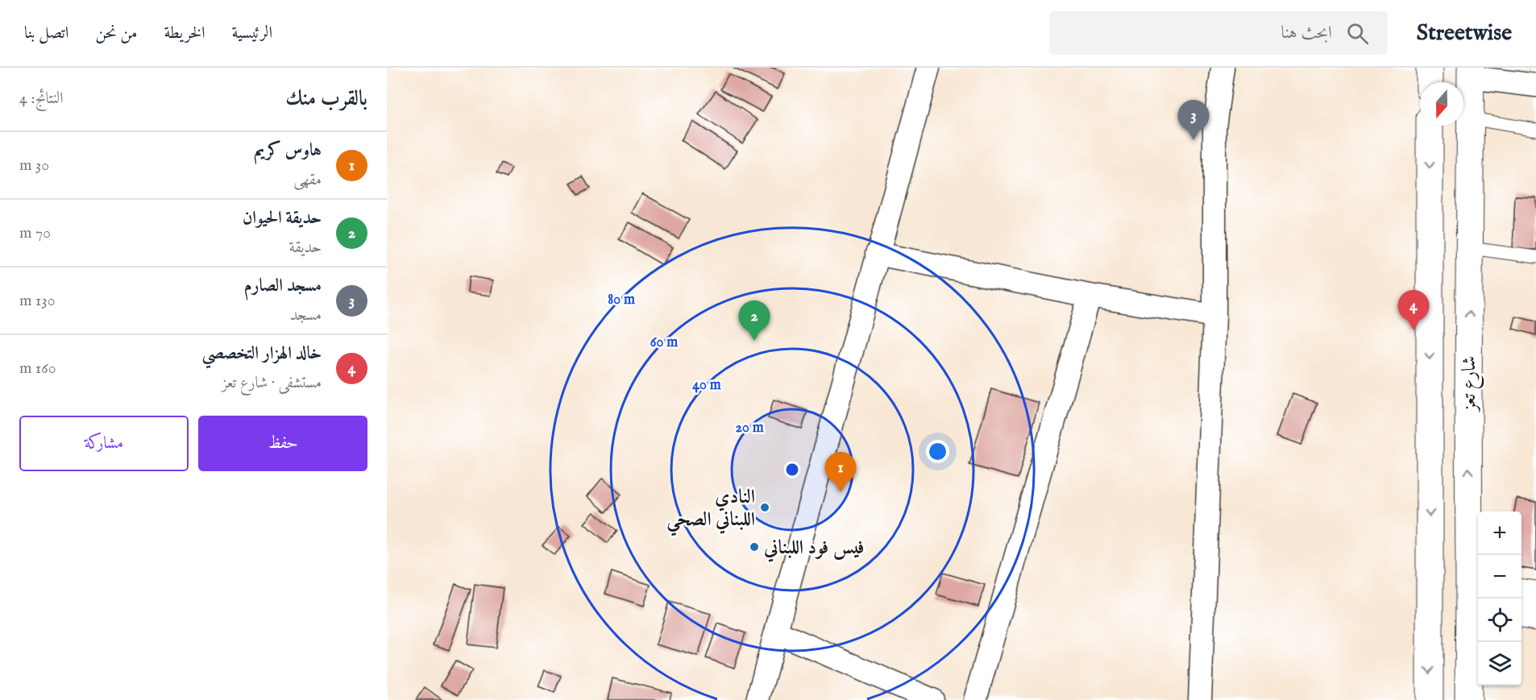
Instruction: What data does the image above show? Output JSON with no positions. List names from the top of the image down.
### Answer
{
  "streets": {
    "main road": ["شارع تعز"]
  },
  "places": ["النادي اللبناني الصحي", "فيس فود اللبناني"],
  "north": "bottom",
  "page": {
    "header": "Streetwise",
    "search": "ابحث هنا",
    "nav": [
      "الرئيسية",
      "الخريطة",
      "من نحن",
      "اتصل بنا"
    ],
    "heading": ["بالقرب منك", "النتائج: 4"],
    "pins": [
      "3",
      "4",
      "2",
      "1"
    ],
    "list": [
      {
        "mark": "1",
        "name": "هاوس كريم",
        "note": "مقهى",
        "value": "30 m"
      },
      {
        "mark": "2",
        "name": "حديقة الحيوان",
        "note": "حديقة",
        "value": "70 m"
      },
      {
        "mark": "3",
        "name": "مسجد الصارم",
        "note": "مسجد",
        "value": "130 m"
      },
      {
        "mark": "4",
        "name": "خالد الهزار التخصصي",
        "note": "مستشفى · شارع تعز",
        "value": "160 m"
      }
    ],
    "buttons": ["حفظ", "مشاركة"],
    "map_buttons": ["+", "−"]
  },
  "rings": [
    "80 m",
    "60 m",
    "40 m",
    "20 m"
  ]
}
